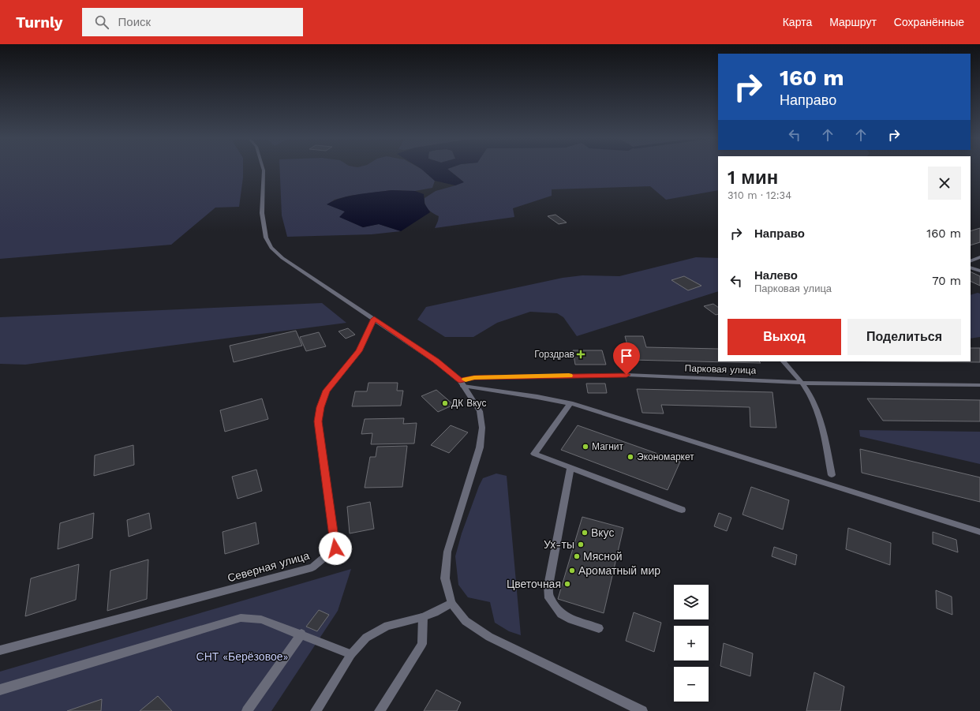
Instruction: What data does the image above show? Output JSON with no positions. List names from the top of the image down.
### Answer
{
  "streets": {
    "street": ["Парковая улица", "Северная улица"]
  },
  "parks": ["СНТ «Берёзовое»"],
  "places": {
    "health": ["Горздрав"],
    "other": [
      "ДК Вкус",
      "Магнит",
      "Экономаркет",
      "Вкус",
      "Ух-ты",
      "Мясной",
      "Ароматный мир",
      "Цветочная"
    ]
  },
  "page": {
    "header": "Turnly",
    "search": "Поиск",
    "nav": ["Карта", "Маршрут", "Сохранённые"],
    "turn": ["160 m", "Направо"],
    "heading": ["1 мин", "310 m · 12:34"],
    "list": [
      {
        "name": "Направо",
        "value": "160 m"
      },
      {
        "name": "Налево",
        "note": "Парковая улица",
        "value": "70 m"
      }
    ],
    "buttons": ["Выход", "Поделиться"],
    "map_buttons": ["+", "−"]
  }
}
